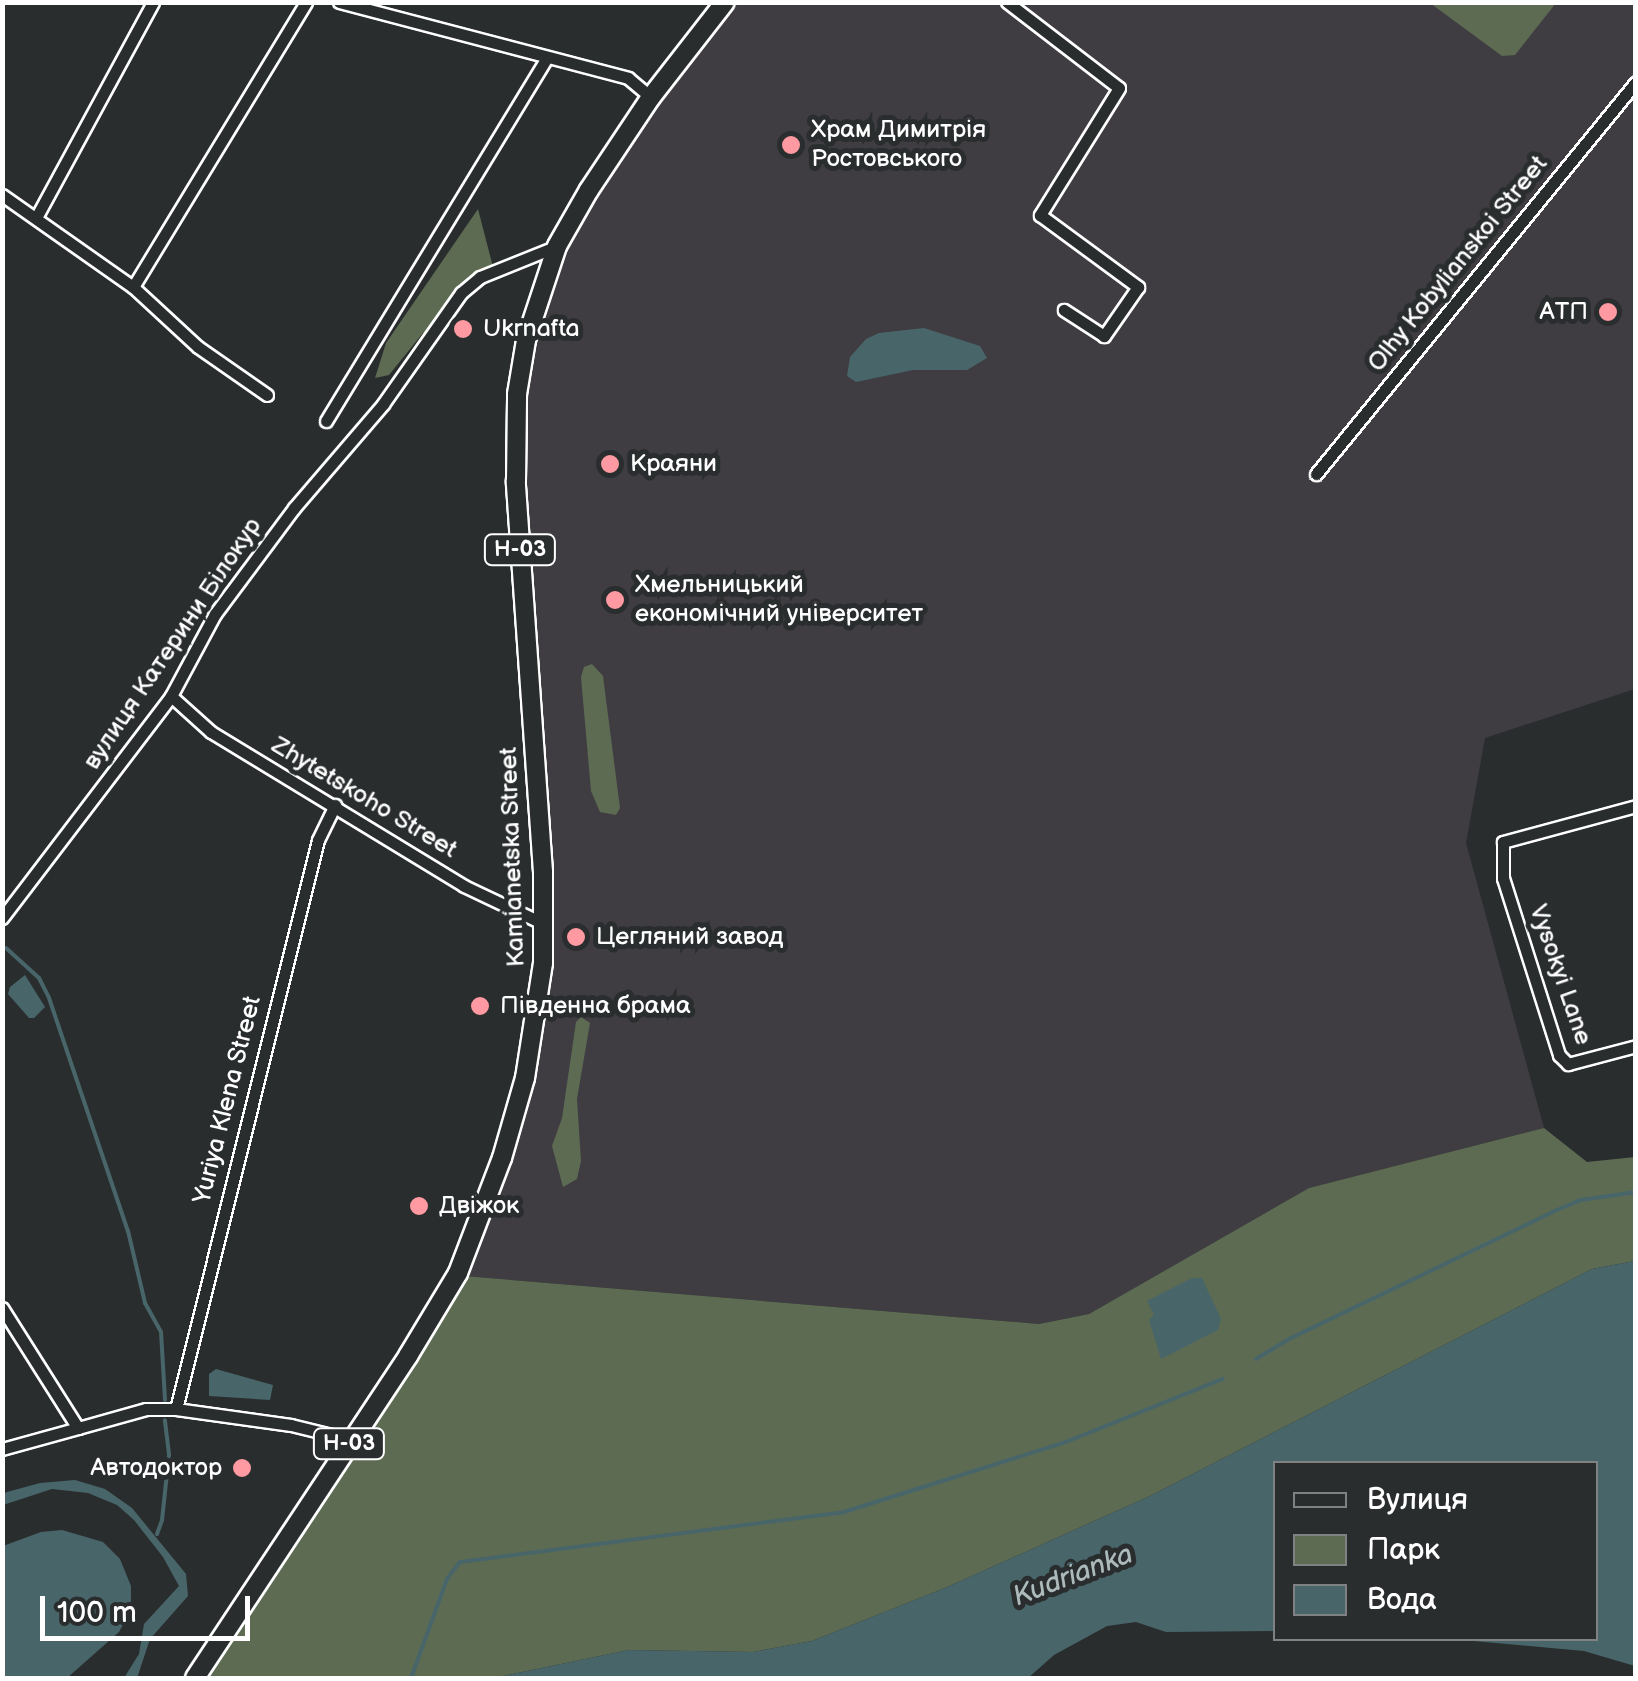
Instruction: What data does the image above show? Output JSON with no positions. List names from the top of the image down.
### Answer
{
  "streets": {
    "main road": ["Н-03", "Kamianetska Street"],
    "street": [
      "Olhy Kobylianskoi Street",
      "вулиця Катерини Білокур",
      "Zhytetskoho Street",
      "Vysokyi Lane",
      "Yuriya Klena Street"
    ]
  },
  "crossings": [
    ["вулиця Катерини Білокур", "Zhytetskoho Street"],
    ["вулиця Катерини Білокур", "Kamianetska Street"],
    ["Zhytetskoho Street", "Kamianetska Street"],
    ["Zhytetskoho Street", "Yuriya Klena Street"]
  ],
  "water": ["Kudrianka"],
  "places": [
    "Храм Димитрія Ростовського",
    "АТП",
    "Ukrnafta",
    "Краяни",
    "Хмельницький економічний університет",
    "Цегляний завод",
    "Південна брама",
    "Двіжок",
    "Автодоктор"
  ],
  "legend": ["Вулиця", "Парк", "Вода"],
  "scale_bar": "100 m"
}
